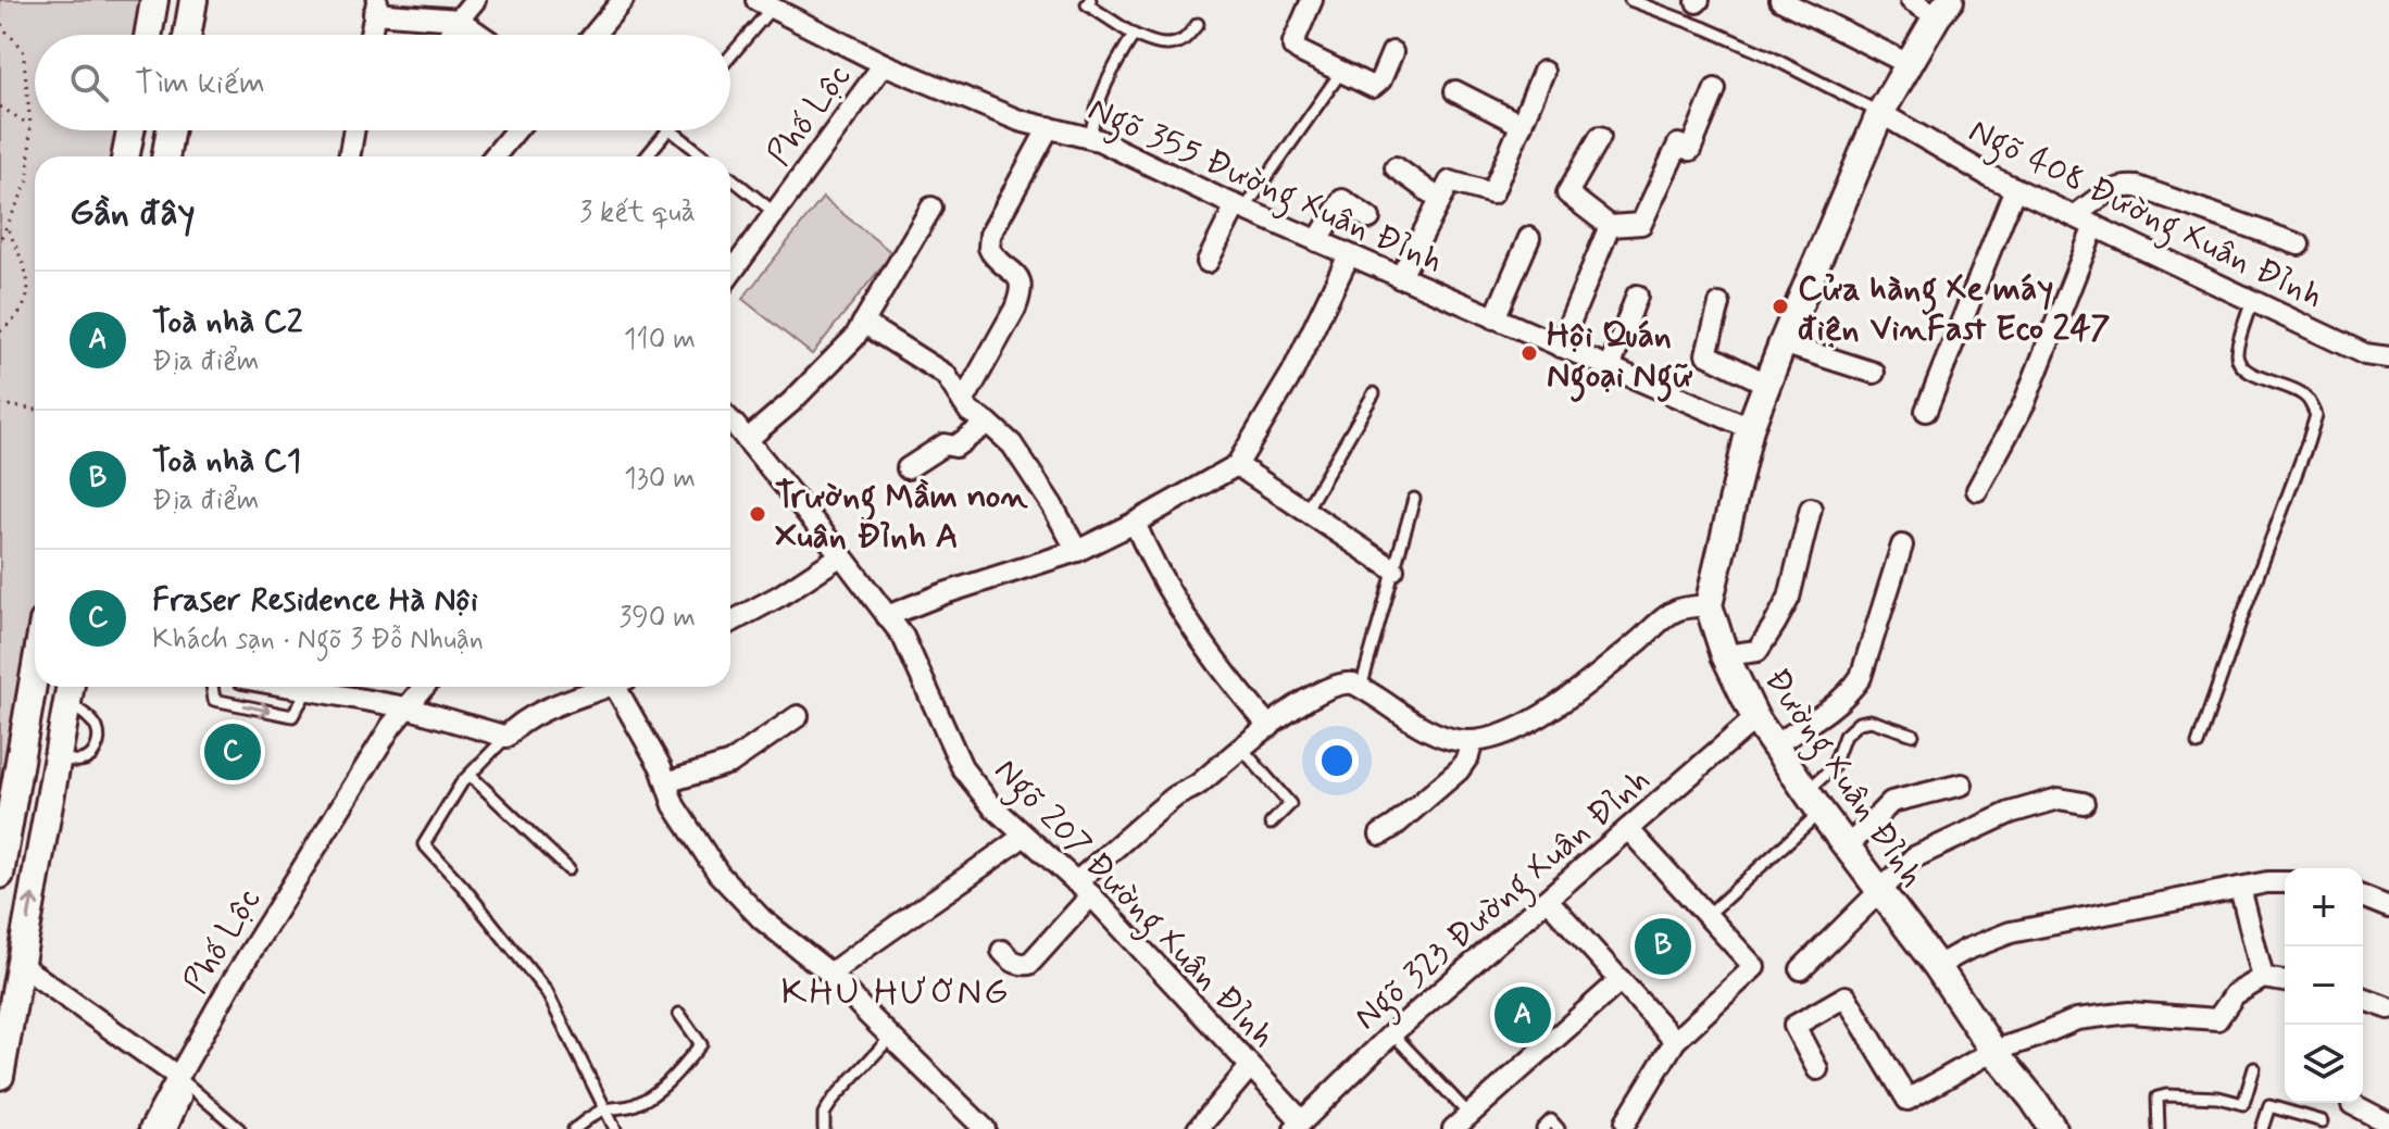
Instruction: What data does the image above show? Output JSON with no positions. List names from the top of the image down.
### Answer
{
  "streets": {
    "street": [
      "Phố Lộc",
      "Ngõ 355 Đường Xuân Đỉnh",
      "Ngõ 408 Đường Xuân Đỉnh",
      "Đường Xuân Đỉnh",
      "Ngõ 323 Đường Xuân Đỉnh",
      "Ngõ 207 Đường Xuân Đỉnh"
    ]
  },
  "crossings": [
    ["Phố Lộc", "Ngõ 355 Đường Xuân Đỉnh"],
    ["Đường Xuân Đỉnh", "Ngõ 323 Đường Xuân Đỉnh"],
    ["Ngõ 323 Đường Xuân Đỉnh", "Ngõ 207 Đường Xuân Đỉnh"]
  ],
  "districts": ["KHU HƯƠNG"],
  "places": ["Cửa hàng Xe máy điện VinFast Eco 247", "Hội Quán Ngoại Ngữ", "Trường Mầm non Xuân Đỉnh A"],
  "page": {
    "search": "Tìm kiếm",
    "heading": ["Gần đây", "3 kết quả"],
    "list": [
      {
        "mark": "A",
        "name": "Toà nhà C2",
        "note": "Địa điểm",
        "value": "110 m"
      },
      {
        "mark": "B",
        "name": "Toà nhà C1",
        "note": "Địa điểm",
        "value": "130 m"
      },
      {
        "mark": "C",
        "name": "Fraser Residence Hà Nội",
        "note": "Khách sạn · Ngõ 3 Đỗ Nhuận",
        "value": "390 m"
      }
    ],
    "pins": ["C", "B", "A"],
    "map_buttons": ["+", "−"]
  }
}
